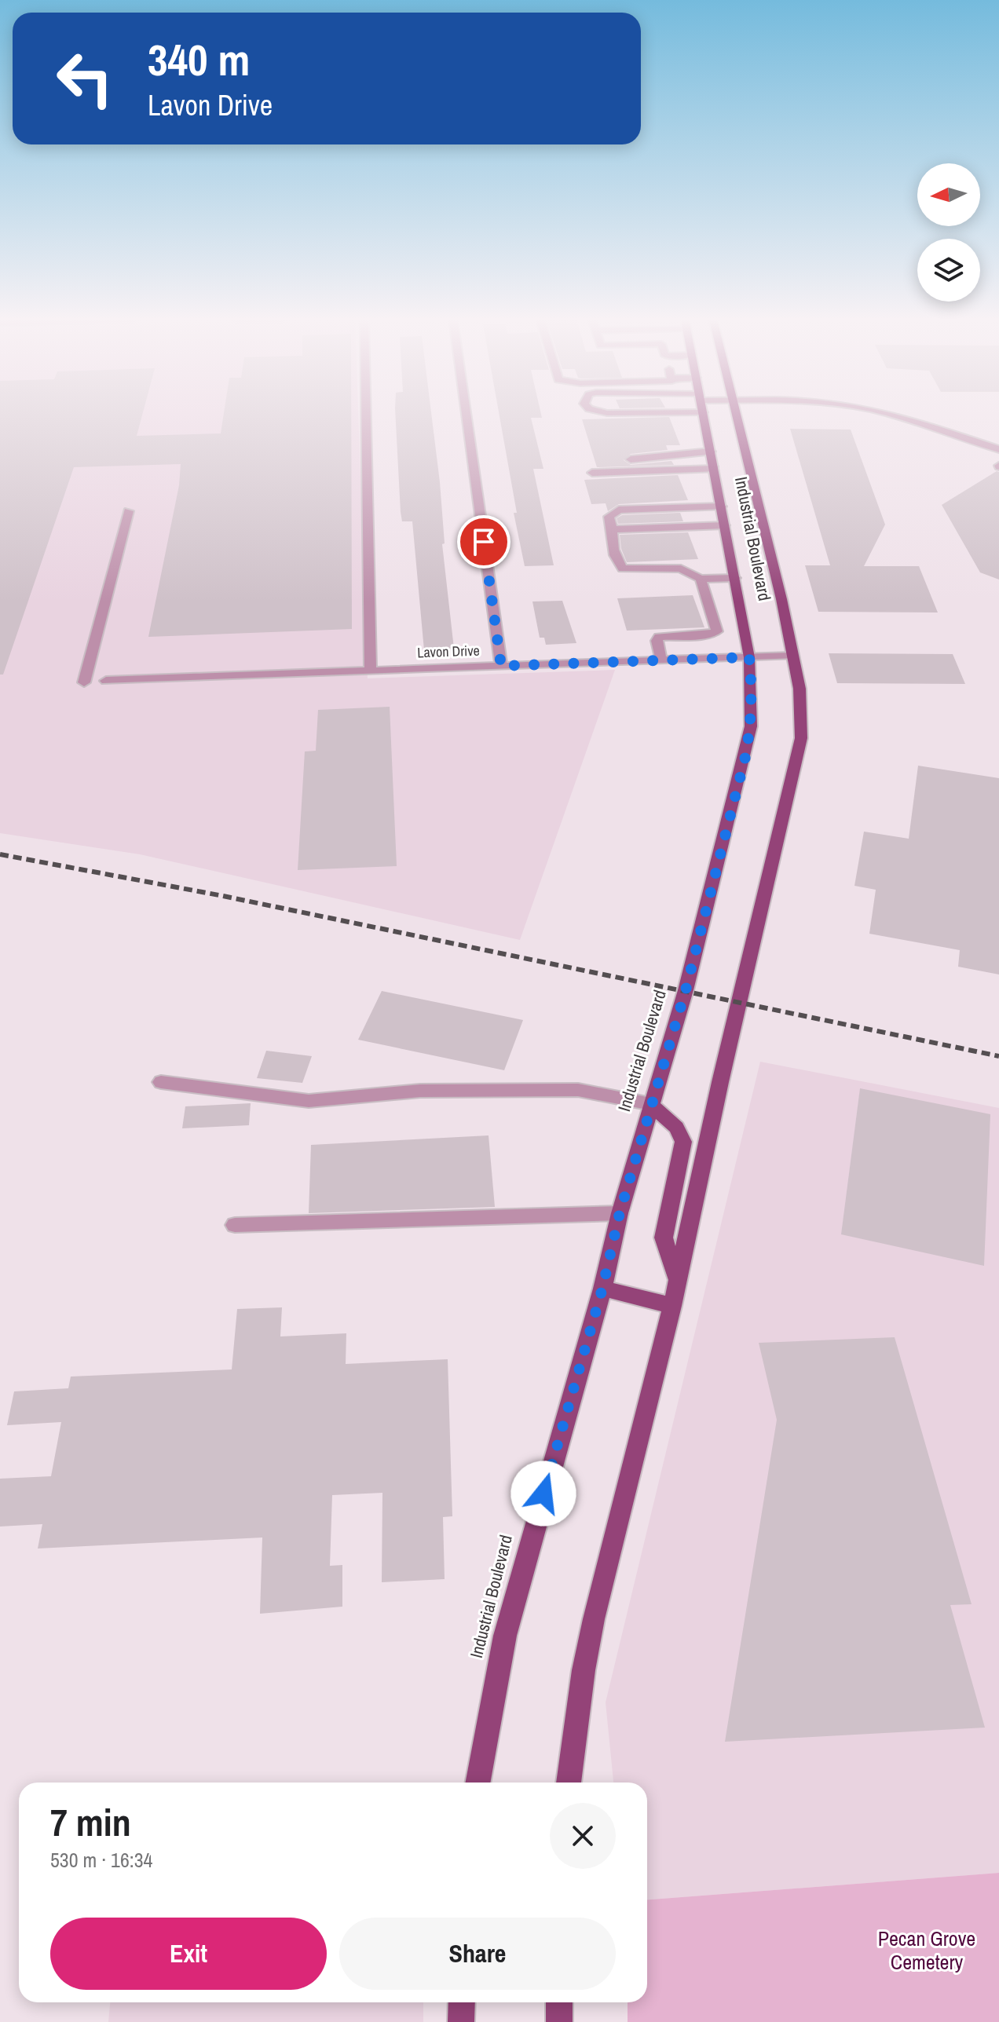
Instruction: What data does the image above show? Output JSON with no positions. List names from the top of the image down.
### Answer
{
  "streets": {
    "main road": ["Industrial Boulevard"],
    "street": ["Lavon Drive"]
  },
  "crossings": [
    ["Industrial Boulevard", "Lavon Drive"]
  ],
  "parks": ["Pecan Grove Cemetery"],
  "north": "left",
  "page": {
    "turn": ["340 m", "Lavon Drive"],
    "heading": ["7 min", "530 m · 16:34"],
    "buttons": ["Exit", "Share"]
  }
}
